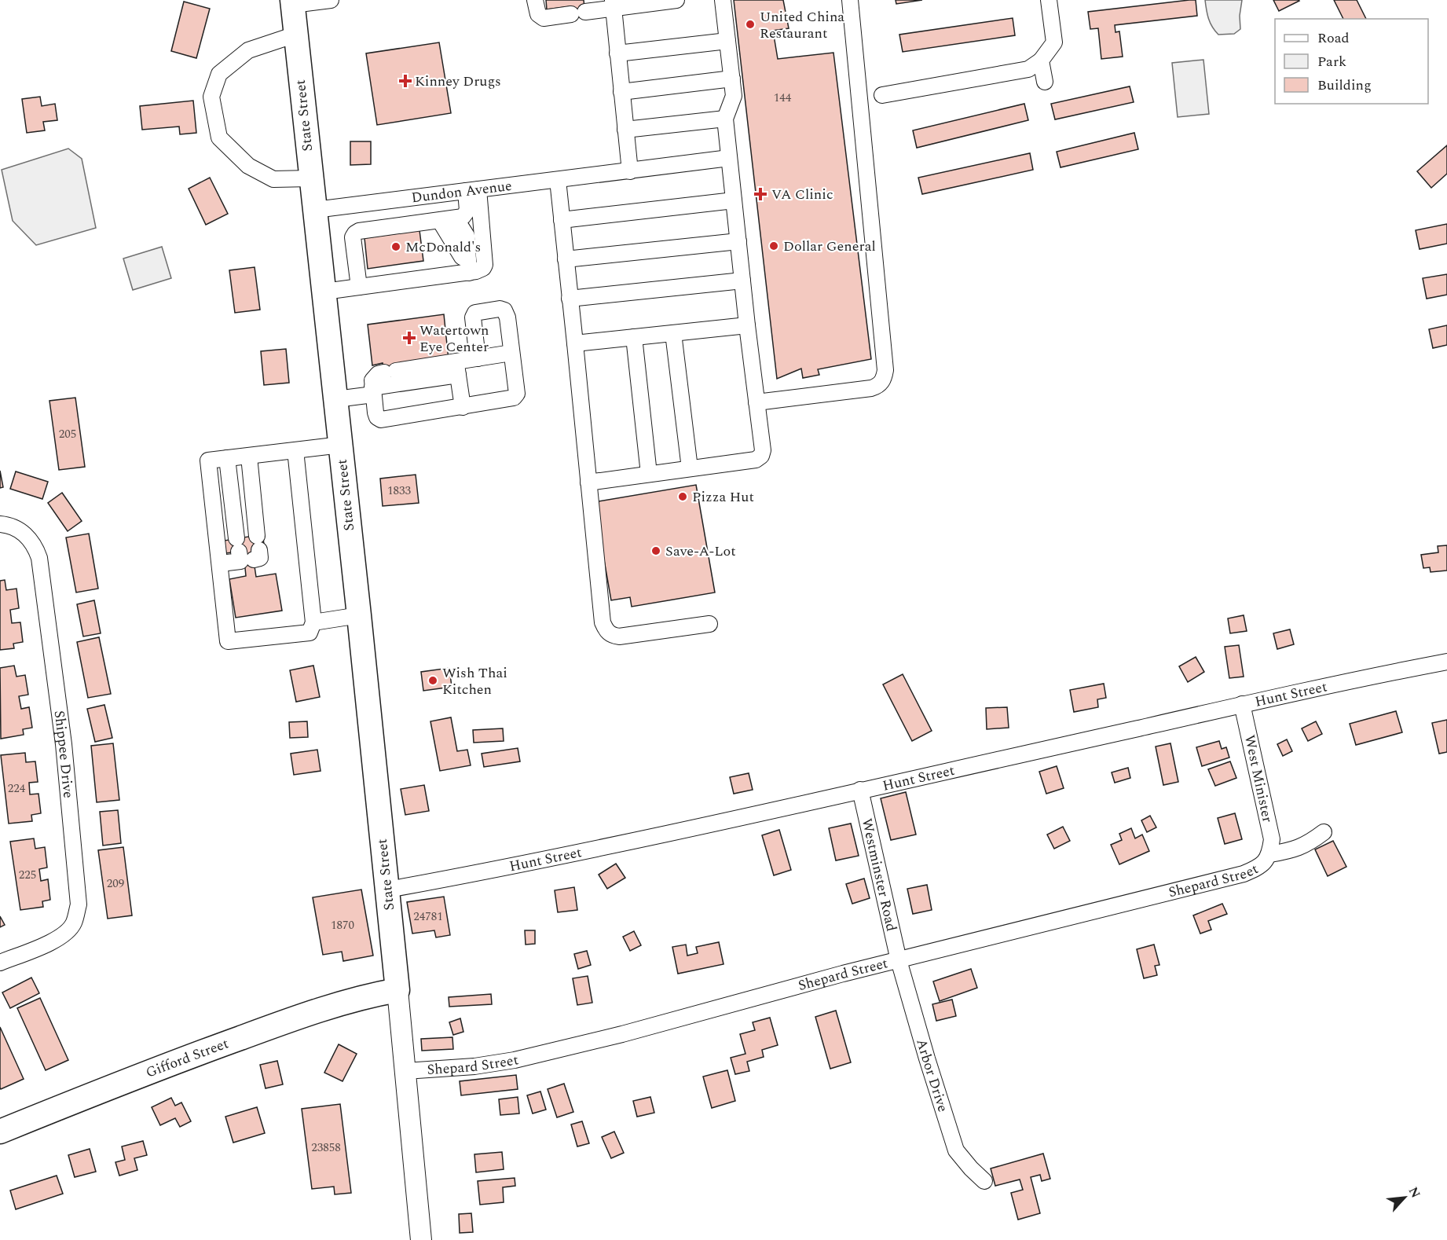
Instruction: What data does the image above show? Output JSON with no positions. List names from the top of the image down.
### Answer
{
  "streets": {
    "highway": ["State Street", "Gifford Street"],
    "street": [
      "Dundon Avenue",
      "Hunt Street",
      "Shippee Drive",
      "West Minister",
      "Westminster Road",
      "Shepard Street",
      "Arbor Drive"
    ]
  },
  "crossings": [
    ["State Street", "Dundon Avenue"],
    ["State Street", "Hunt Street"],
    ["State Street", "Shepard Street"],
    ["State Street", "Gifford Street"],
    ["Hunt Street", "West Minister"],
    ["Hunt Street", "Westminster Road"],
    ["West Minister", "Shepard Street"],
    ["Westminster Road", "Shepard Street"],
    ["Westminster Road", "Arbor Drive"],
    ["Shepard Street", "Arbor Drive"]
  ],
  "places": {
    "other": [
      "United China Restaurant",
      "Dollar General",
      "McDonald's",
      "Pizza Hut",
      "Save-A-Lot",
      "Wish Thai Kitchen"
    ],
    "health": ["Kinney Drugs", "VA Clinic", "Watertown Eye Center"]
  },
  "house_numbers": [
    "144",
    "205",
    "1833",
    "224",
    "225",
    "209",
    "24781",
    "1870",
    "23858"
  ],
  "legend": ["Road", "Park", "Building"],
  "north": "top right"
}
